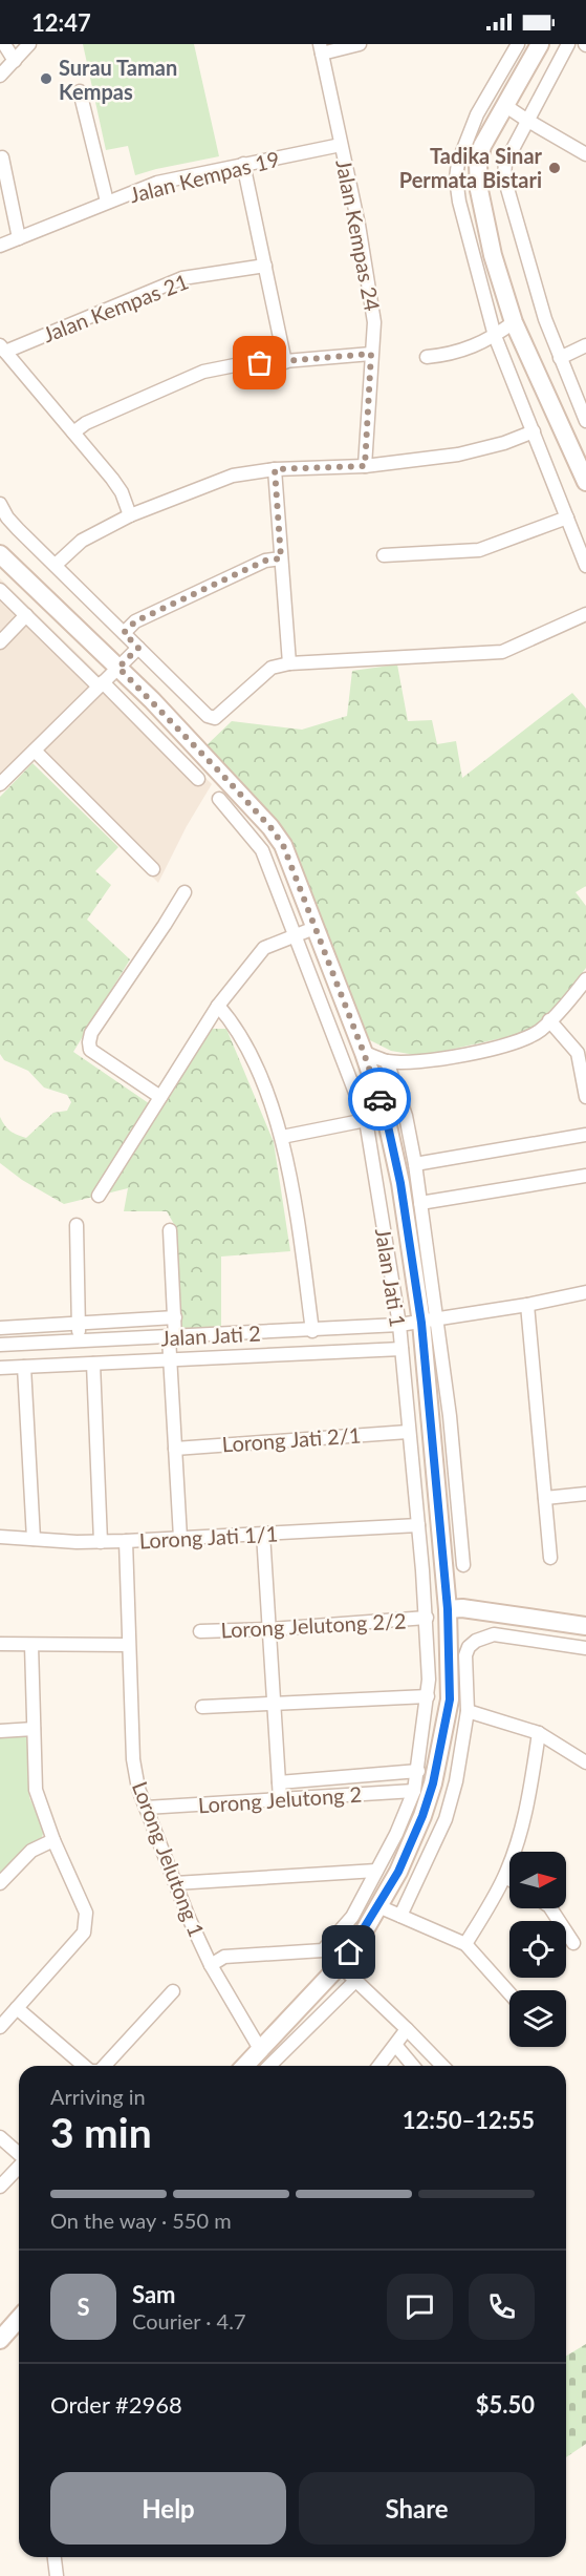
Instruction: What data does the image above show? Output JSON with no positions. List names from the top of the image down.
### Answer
{
  "streets": {
    "street": [
      "Jalan Kempas 19",
      "Jalan Kempas 24",
      "Jalan Kempas 21",
      "Jalan Jati 1",
      "Jalan Jati 2",
      "Lorong Jati 2/1",
      "Lorong Jati 1/1",
      "Lorong Jelutong 2/2",
      "Lorong Jelutong 2",
      "Lorong Jelutong 1"
    ]
  },
  "crossings": [
    ["Jalan Kempas 19", "Jalan Kempas 24"],
    ["Jalan Jati 1", "Jalan Jati 2"],
    ["Jalan Jati 1", "Lorong Jati 2/1"],
    ["Jalan Jati 1", "Lorong Jati 1/1"],
    ["Jalan Jati 1", "Lorong Jelutong 2/2"],
    ["Jalan Jati 1", "Lorong Jelutong 2"],
    ["Jalan Jati 1", "Lorong Jelutong 1"],
    ["Lorong Jati 1/1", "Lorong Jelutong 1"],
    ["Lorong Jelutong 2", "Lorong Jelutong 1"]
  ],
  "places": ["Surau Taman Kempas", "Tadika Sinar Permata Bistari"],
  "north": "right",
  "page": {
    "status": "12:47",
    "heading": ["3 min", "Arriving in", "12:50–12:55"],
    "panel": [
      "Sam",
      "Courier · 4.7",
      "Order #2968",
      "$5.50"
    ],
    "bar": "On the way · 550 m",
    "round": "S",
    "buttons": ["Help", "Share"]
  }
}
